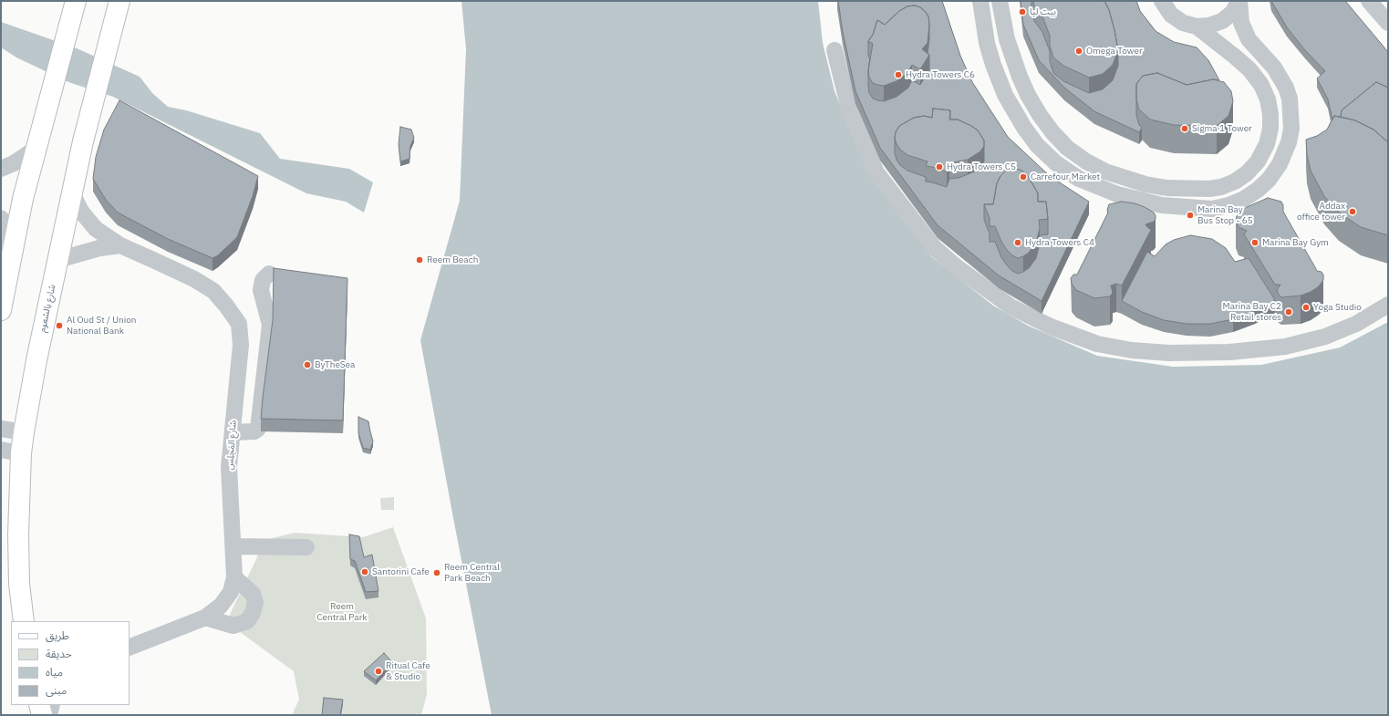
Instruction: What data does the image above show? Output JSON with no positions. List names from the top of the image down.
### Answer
{
  "streets": {
    "main road": ["شارع بالشعوم"],
    "street": ["شارع المَجلِس"]
  },
  "crossings": [
    ["شارع بالشعوم", "شارع المَجلِس"]
  ],
  "parks": ["Reem Central Park"],
  "places": [
    "بيت ليا",
    "Omega Tower",
    "Hydra Towers C6",
    "Sigma 1 Tower",
    "Hydra Towers C5",
    "Carrefour Market",
    "Addax office tower",
    "Marina Bay Bus Stop - 65",
    "Hydra Towers C4",
    "Marina Bay Gym",
    "Reem Beach",
    "Yoga Studio",
    "Marina Bay C2 Retail stores",
    "Al Oud St / Union National Bank",
    "ByTheSea",
    "Santorini Cafe",
    "Reem Central Park Beach",
    "Ritual Cafe & Studio"
  ],
  "legend": [
    "طريق",
    "حديقة",
    "مياه",
    "مبنى"
  ]
}
